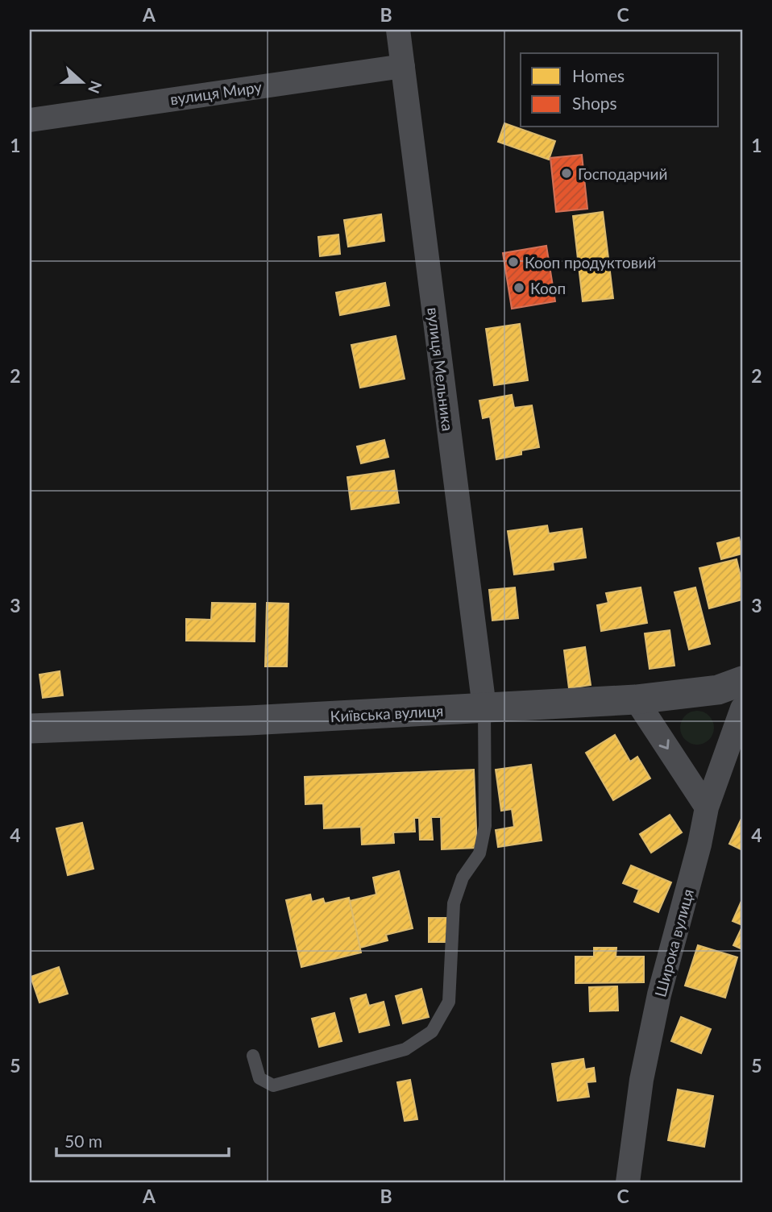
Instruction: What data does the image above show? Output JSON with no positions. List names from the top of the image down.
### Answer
{
  "streets": {
    "street": [
      "вулиця Миру",
      "вулиця Мельника",
      "Київська вулиця",
      "Широка вулиця"
    ]
  },
  "crossings": [
    ["вулиця Миру", "вулиця Мельника"],
    ["вулиця Мельника", "Київська вулиця"]
  ],
  "places": ["Господарчий", "Кооп продуктовий", "Кооп"],
  "legend": ["Homes", "Shops"],
  "scale_bar": "50 m",
  "north": "right",
  "grid": {
    "columns": ["A", "B", "C"],
    "rows": [
      "1",
      "2",
      "3",
      "4",
      "5"
    ]
  }
}
